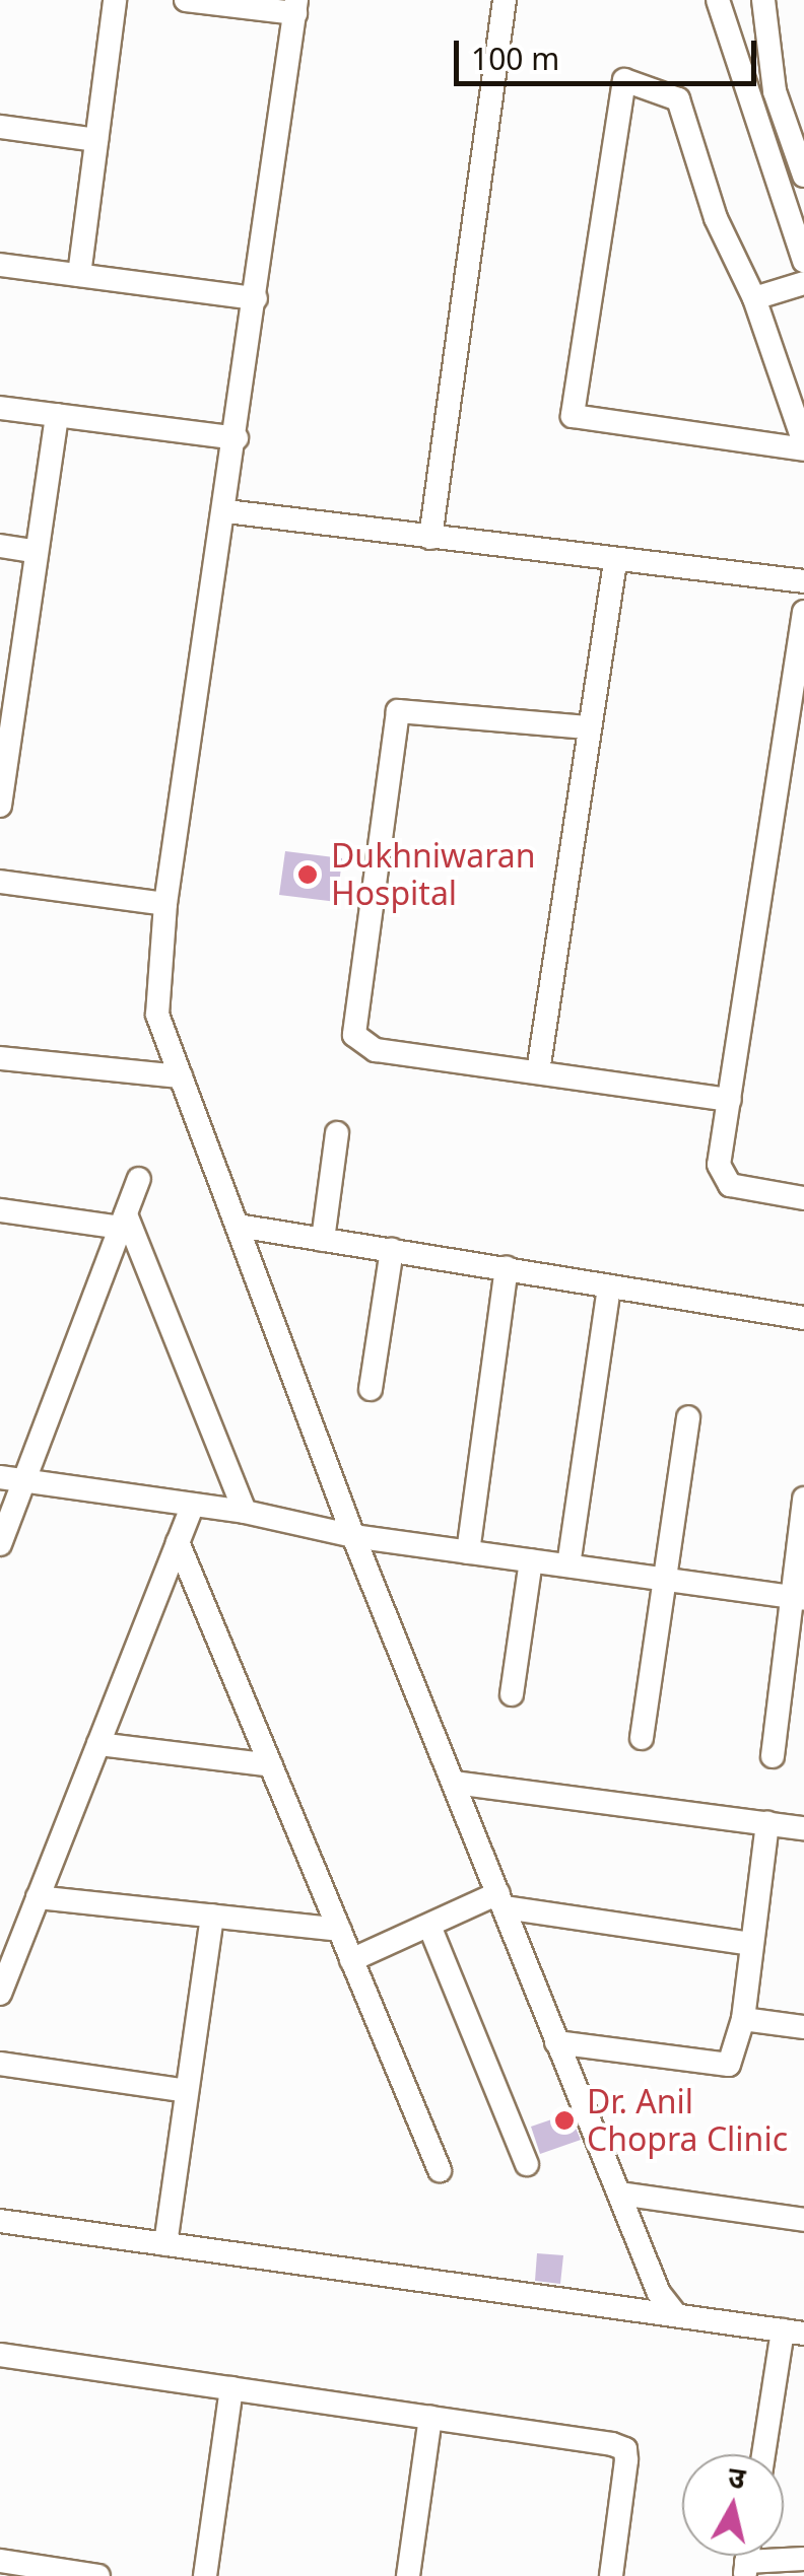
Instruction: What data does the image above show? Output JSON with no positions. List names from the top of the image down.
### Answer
{
  "places": ["Dukhniwaran Hospital", "Dr. Anil Chopra Clinic"],
  "scale_bar": "100 m",
  "north": "top"
}
